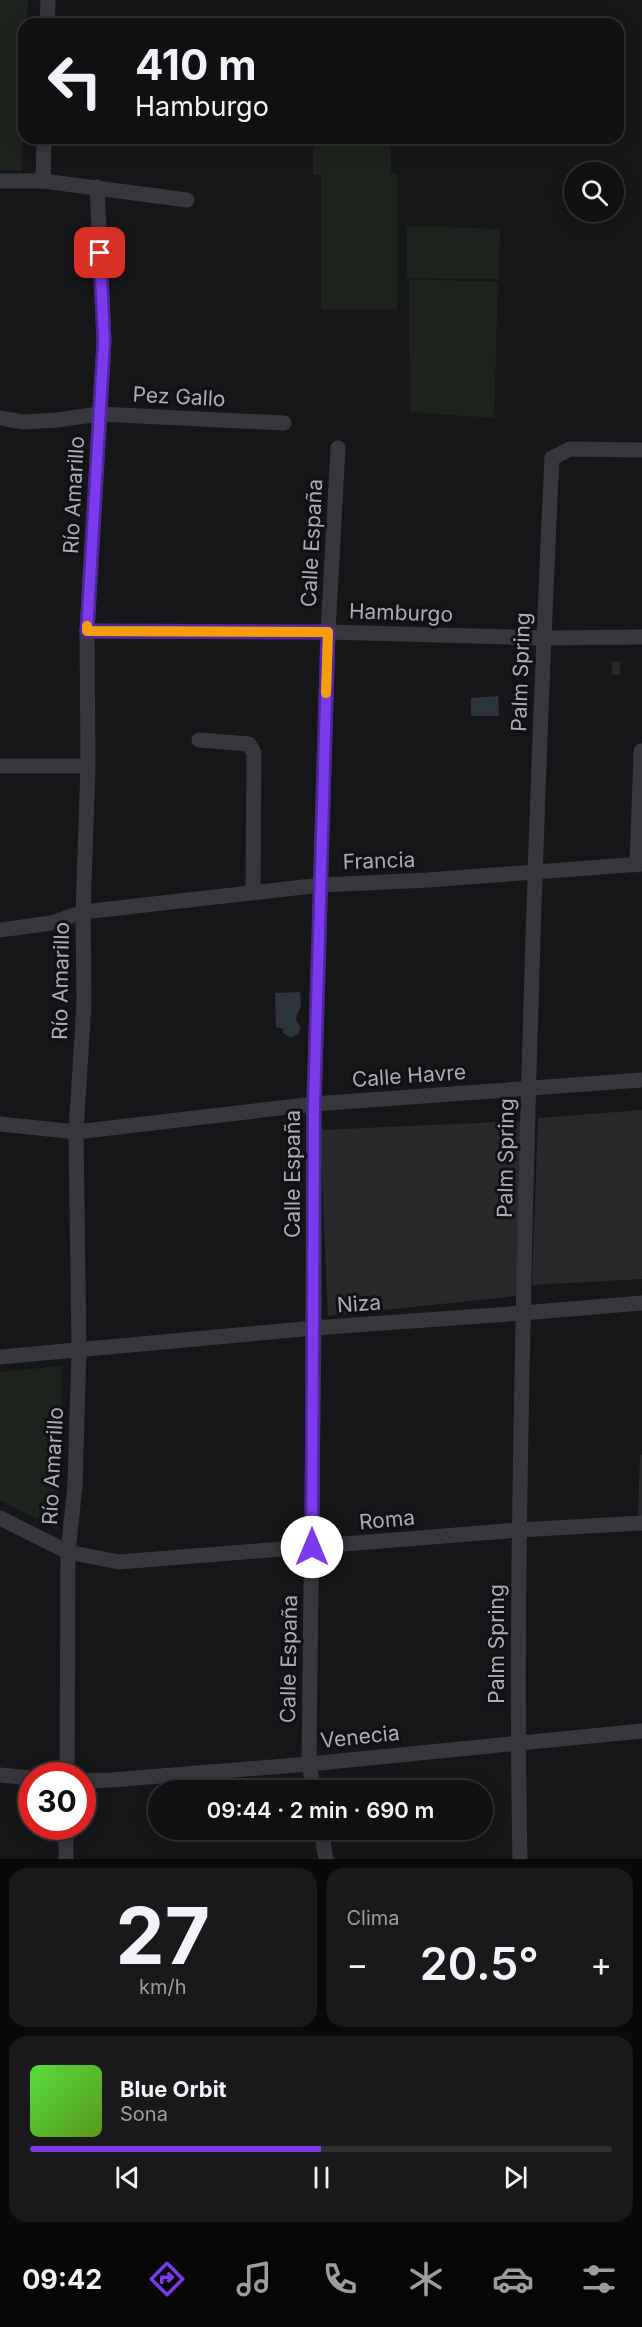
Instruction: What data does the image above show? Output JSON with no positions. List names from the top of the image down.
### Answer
{
  "streets": {
    "street": [
      "Pez Gallo",
      "Río Amarillo",
      "Calle España",
      "Hamburgo",
      "Palm Spring",
      "Francia",
      "Calle Havre",
      "Niza",
      "Roma",
      "Venecia"
    ]
  },
  "crossings": [
    ["Pez Gallo", "Río Amarillo"],
    ["Río Amarillo", "Hamburgo"],
    ["Río Amarillo", "Francia"],
    ["Río Amarillo", "Calle Havre"],
    ["Río Amarillo", "Niza"],
    ["Río Amarillo", "Roma"],
    ["Calle España", "Hamburgo"],
    ["Calle España", "Francia"],
    ["Calle España", "Calle Havre"],
    ["Calle España", "Niza"],
    ["Calle España", "Roma"],
    ["Calle España", "Venecia"],
    ["Hamburgo", "Palm Spring"],
    ["Palm Spring", "Francia"],
    ["Palm Spring", "Calle Havre"],
    ["Palm Spring", "Niza"],
    ["Palm Spring", "Roma"],
    ["Palm Spring", "Venecia"]
  ],
  "page": {
    "turn": ["410 m", "Hamburgo"],
    "limit": "30",
    "trip": "09:44 · 2 min · 690 m",
    "tile": [
      ["27", "km/h"],
      "Clima"
    ],
    "heat": ["−", "20.5°", "+"],
    "song": ["Blue Orbit", "Sona"],
    "tabs": "09:42"
  }
}
